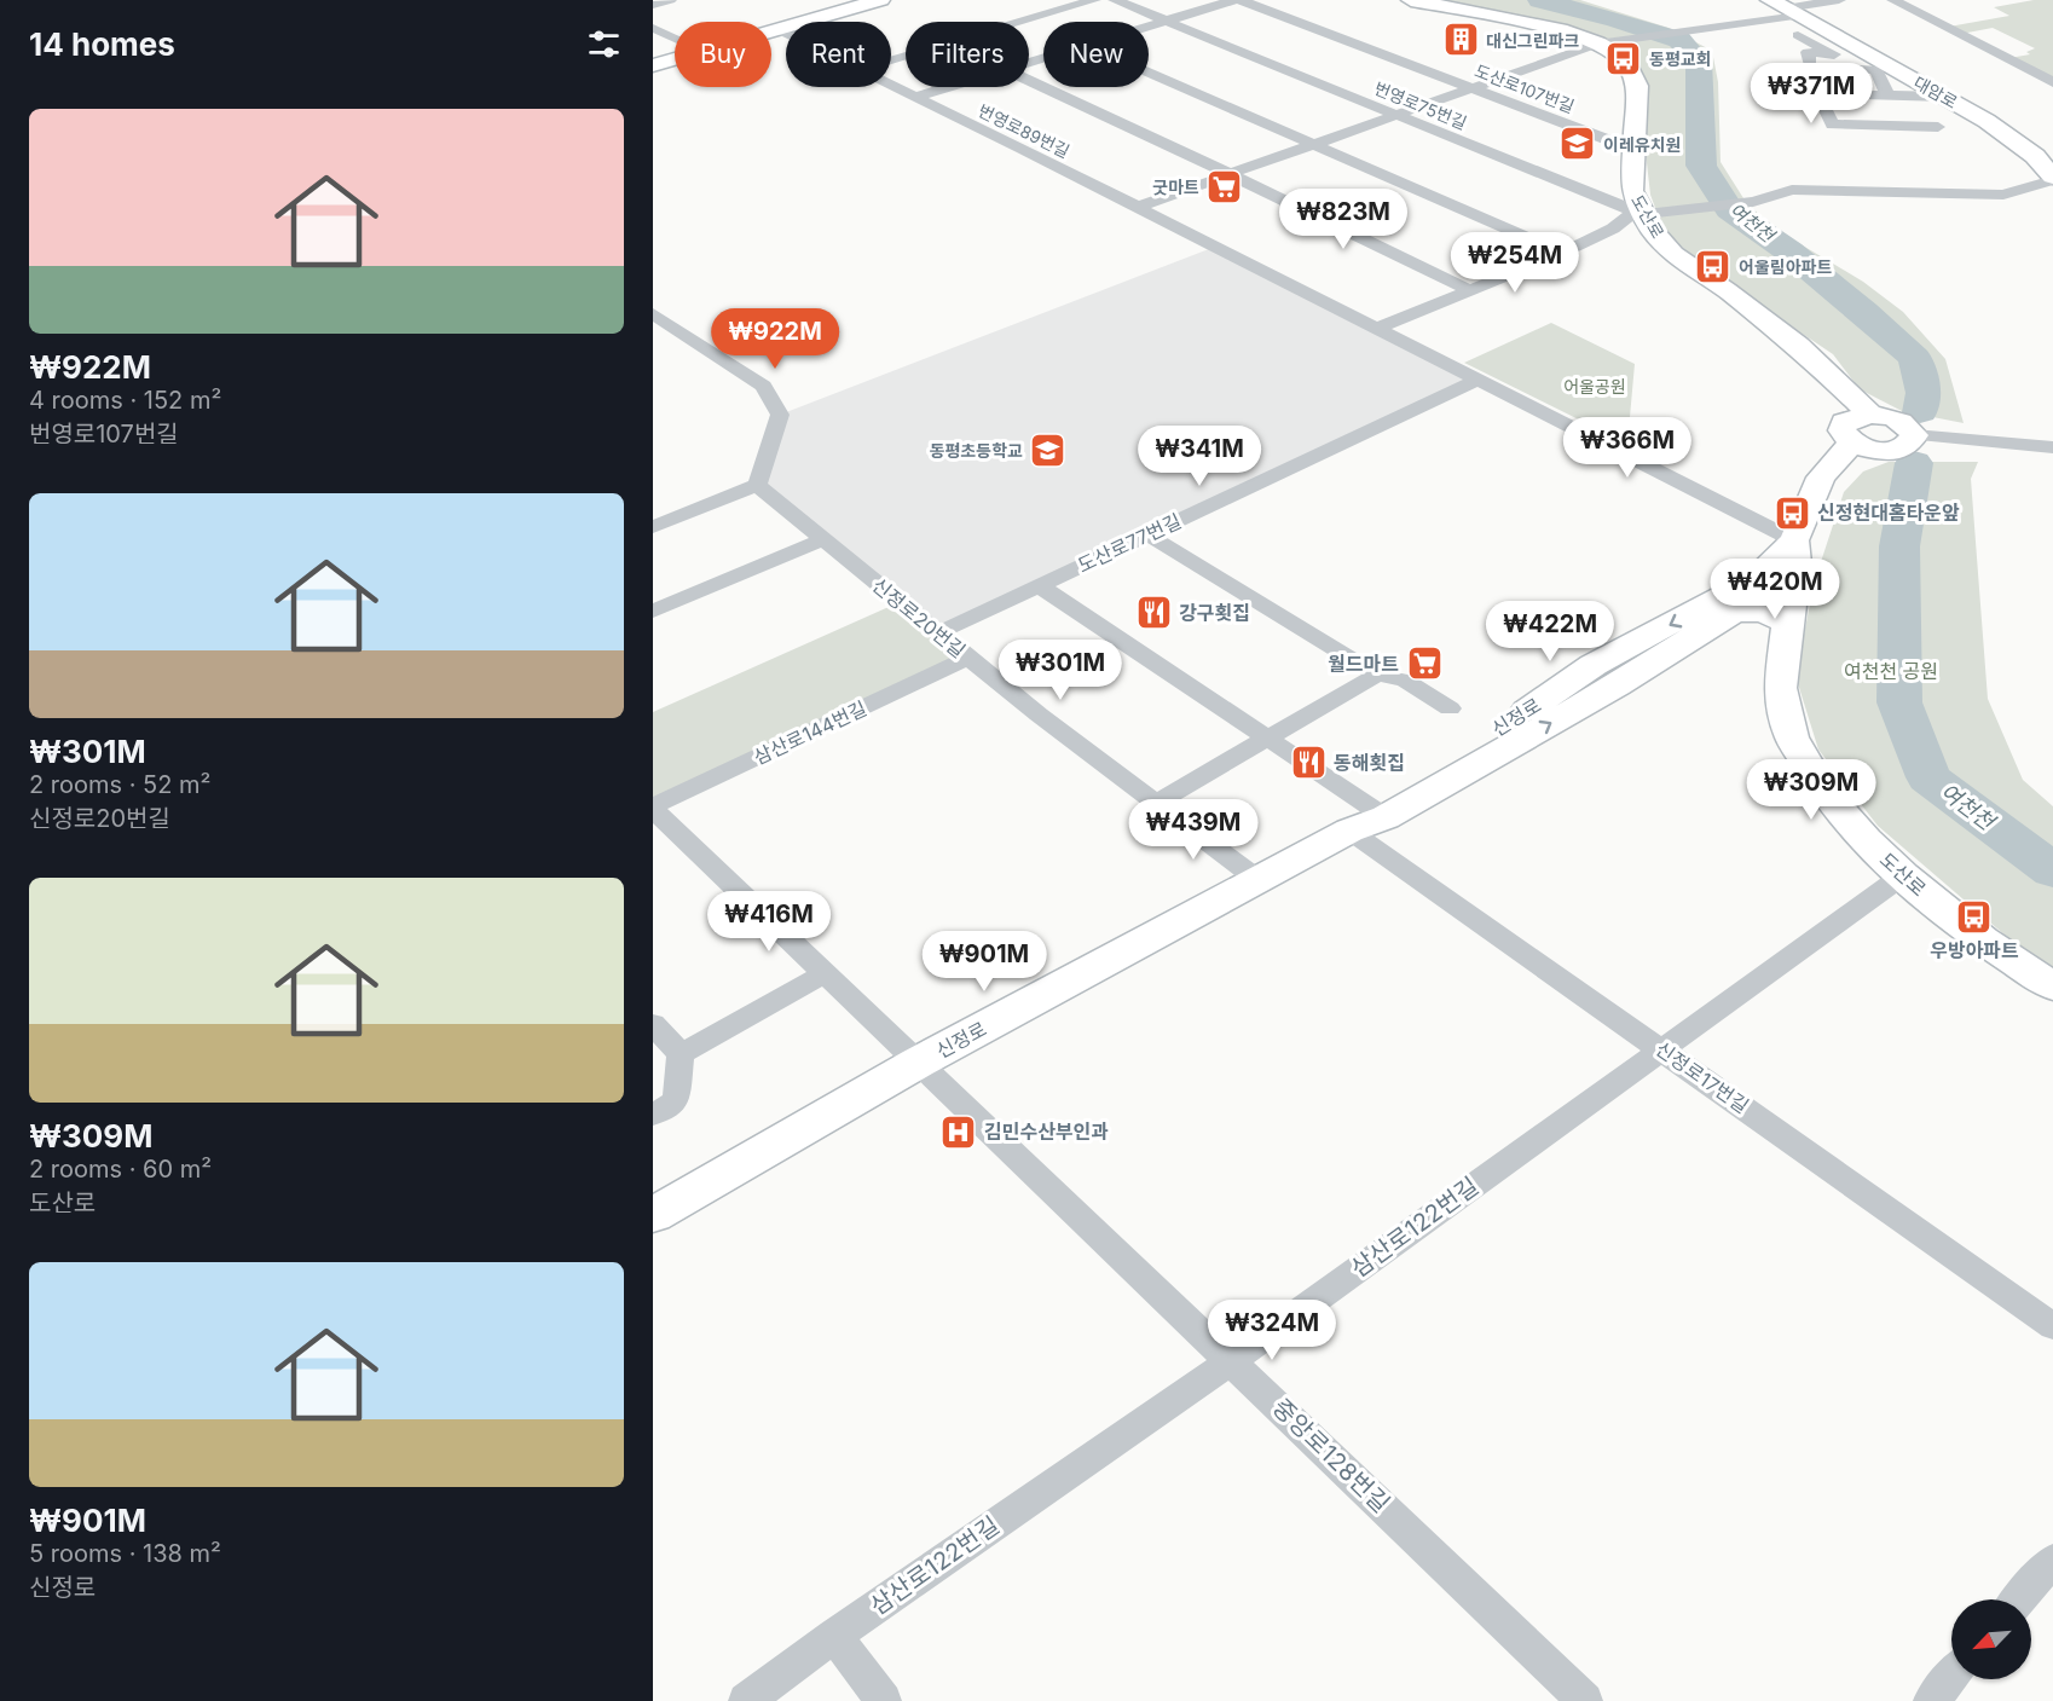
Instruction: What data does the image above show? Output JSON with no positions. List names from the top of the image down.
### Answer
{
  "streets": {
    "main road": ["대암로", "도산로", "신정로"],
    "street": [
      "도산로107번길",
      "번영로75번길",
      "번영로89번길",
      "도산로77번길",
      "신정로20번길",
      "삼산로144번길",
      "신정로17번길",
      "삼산로122번길",
      "중앙로128번길"
    ]
  },
  "crossings": [
    ["도산로107번길", "도산로"],
    ["번영로75번길", "도산로"],
    ["도산로", "신정로"],
    ["도산로", "삼산로122번길"],
    ["도산로77번길", "신정로20번길"],
    ["도산로77번길", "신정로17번길"],
    ["신정로20번길", "신정로"],
    ["신정로20번길", "삼산로144번길"],
    ["신정로", "신정로17번길"],
    ["신정로", "중앙로128번길"],
    ["삼산로144번길", "중앙로128번길"],
    ["신정로17번길", "삼산로122번길"],
    ["삼산로122번길", "중앙로128번길"]
  ],
  "water": ["여천천"],
  "parks": ["어울공원", "여천천 공원"],
  "places": {
    "building": ["대신그린파크"],
    "bus stop": [
      "동평교회",
      "어울림아파트",
      "신정현대홈타운앞",
      "우방아파트"
    ],
    "school or university": ["이레유치원", "동평초등학교"],
    "supermarket": ["굿마트", "월드마트"],
    "restaurant": ["강구횟집", "동해횟집"],
    "hospital": ["김민수산부인과"]
  },
  "north": "bottom left",
  "page": {
    "heading": "14 homes",
    "chip": [
      "Buy",
      "Rent",
      "Filters",
      "New"
    ],
    "price": [
      "₩371M",
      "₩823M",
      "₩254M",
      "₩922M",
      "₩366M",
      "₩341M",
      "₩420M",
      "₩422M",
      "₩301M",
      "₩309M",
      "₩439M",
      "₩416M",
      "₩901M",
      "₩324M"
    ],
    "list": [
      {
        "name": "₩922M",
        "note": "4 rooms · 152 m² · 번영로107번길"
      },
      {
        "name": "₩301M",
        "note": "2 rooms · 52 m² · 신정로20번길"
      },
      {
        "name": "₩309M",
        "note": "2 rooms · 60 m² · 도산로"
      },
      {
        "name": "₩901M",
        "note": "5 rooms · 138 m² · 신정로"
      }
    ]
  }
}
